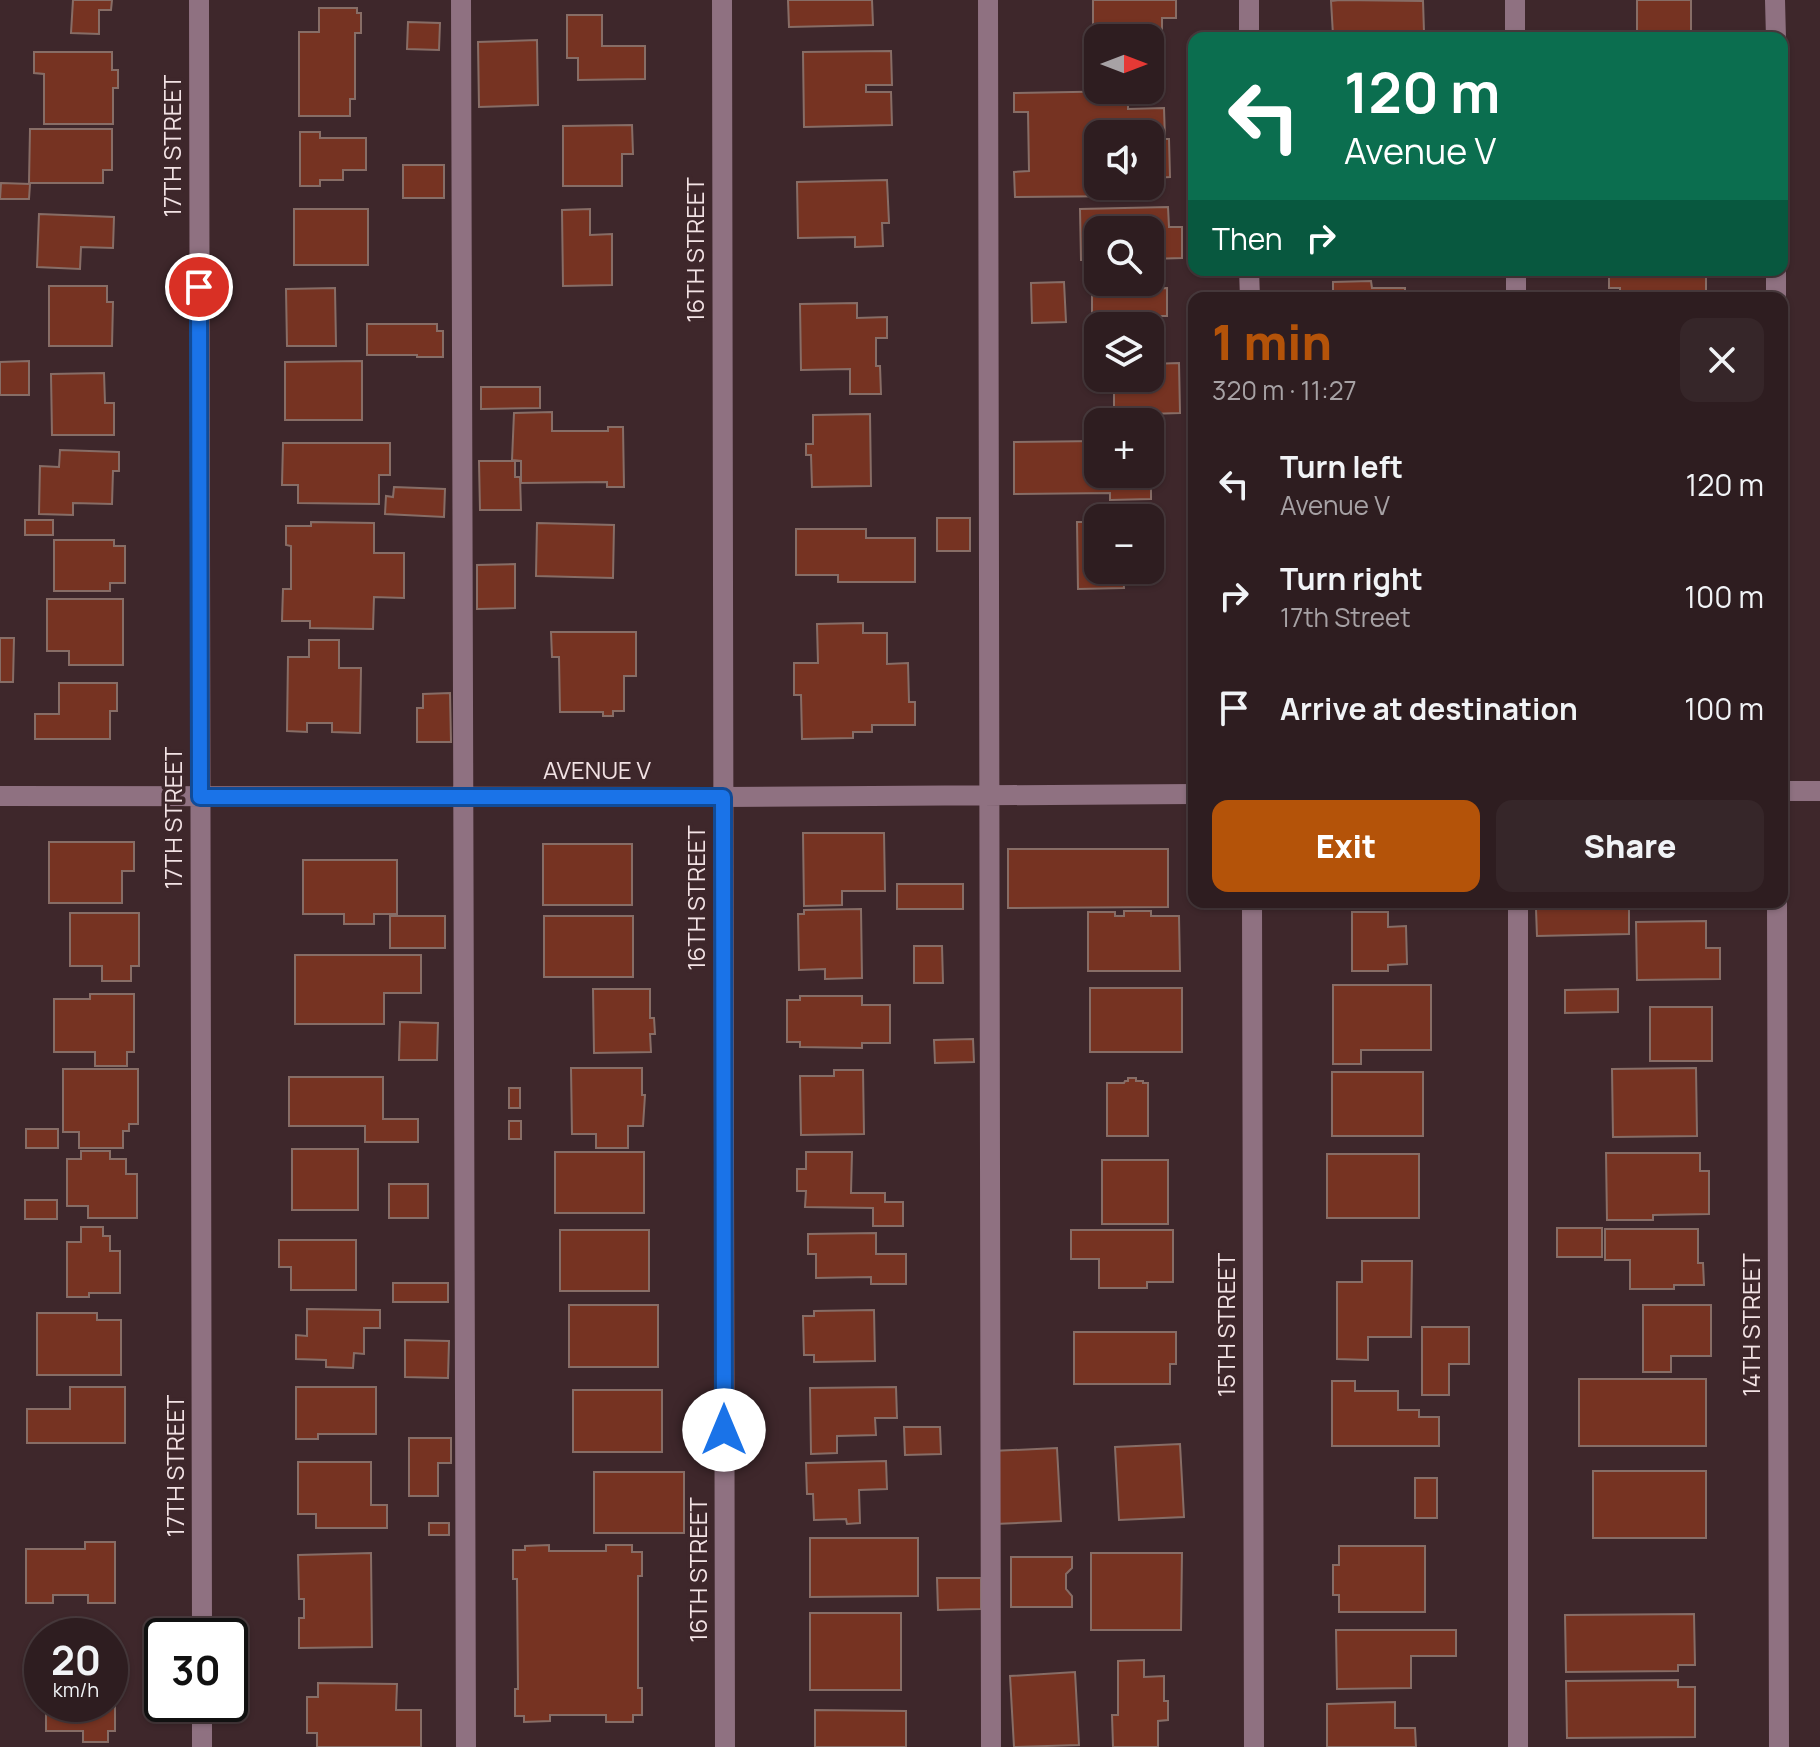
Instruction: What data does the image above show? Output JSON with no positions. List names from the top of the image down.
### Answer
{
  "streets": {
    "street": [
      "17TH STREET",
      "16TH STREET",
      "AVENUE V",
      "15TH STREET",
      "14TH STREET"
    ]
  },
  "crossings": [
    ["17TH STREET", "AVENUE V"],
    ["16TH STREET", "AVENUE V"]
  ],
  "north": "right",
  "page": {
    "map_buttons": ["+", "−"],
    "turn": ["120 m", "Avenue V"],
    "then": "Then",
    "heading": ["1 min", "320 m · 11:27"],
    "list": [
      {
        "name": "Turn left",
        "note": "Avenue V",
        "value": "120 m"
      },
      {
        "name": "Turn right",
        "note": "17th Street",
        "value": "100 m"
      },
      {
        "name": "Arrive at destination",
        "value": "100 m"
      }
    ],
    "buttons": ["Exit", "Share"],
    "speed": "20 km/h",
    "limit": "30"
  }
}
